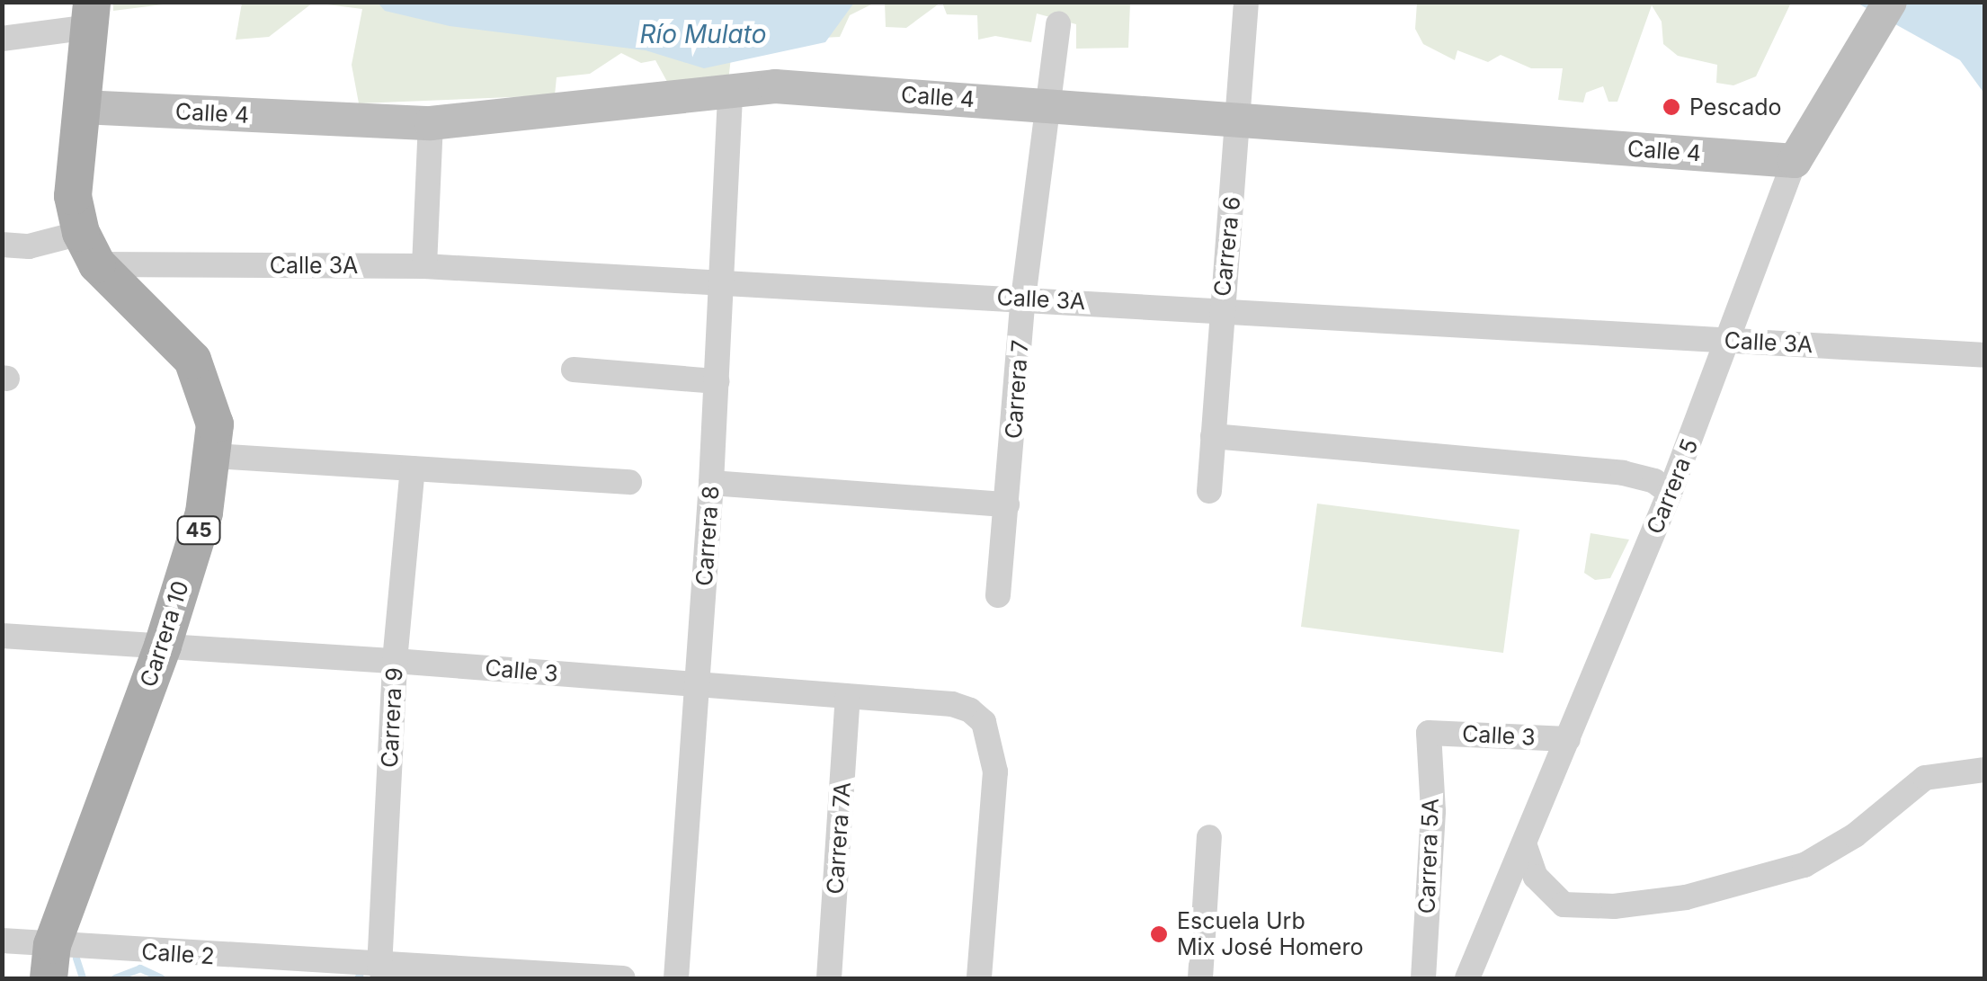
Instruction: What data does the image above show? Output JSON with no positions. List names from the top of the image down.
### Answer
{
  "streets": {
    "main road": [
      "Calle 4",
      "Carrera 5",
      "45",
      "Carrera 10"
    ],
    "street": [
      "Carrera 6",
      "Calle 3A",
      "Carrera 7",
      "Carrera 8",
      "Calle 3",
      "Carrera 9",
      "Carrera 7A",
      "Carrera 5A",
      "Calle 2"
    ]
  },
  "crossings": [
    ["Calle 4", "Carrera 6"],
    ["Calle 4", "Carrera 7"],
    ["Calle 4", "Carrera 5"],
    ["Calle 4", "Carrera 8"],
    ["Carrera 6", "Calle 3A"],
    ["Calle 3A", "Carrera 7"],
    ["Calle 3A", "Carrera 5"],
    ["Calle 3A", "Carrera 8"],
    ["Calle 3A", "Carrera 10"],
    ["Carrera 5", "Calle 3"],
    ["Carrera 8", "Calle 3"],
    ["Carrera 10", "Calle 3"],
    ["Carrera 10", "Calle 2"],
    ["Calle 3", "Carrera 9"],
    ["Calle 3", "Carrera 7A"],
    ["Calle 3", "Carrera 5A"],
    ["Carrera 9", "Calle 2"]
  ],
  "water": ["Río Mulato"],
  "places": ["Pescado", "Escuela Urb Mix José Homero"]
}
